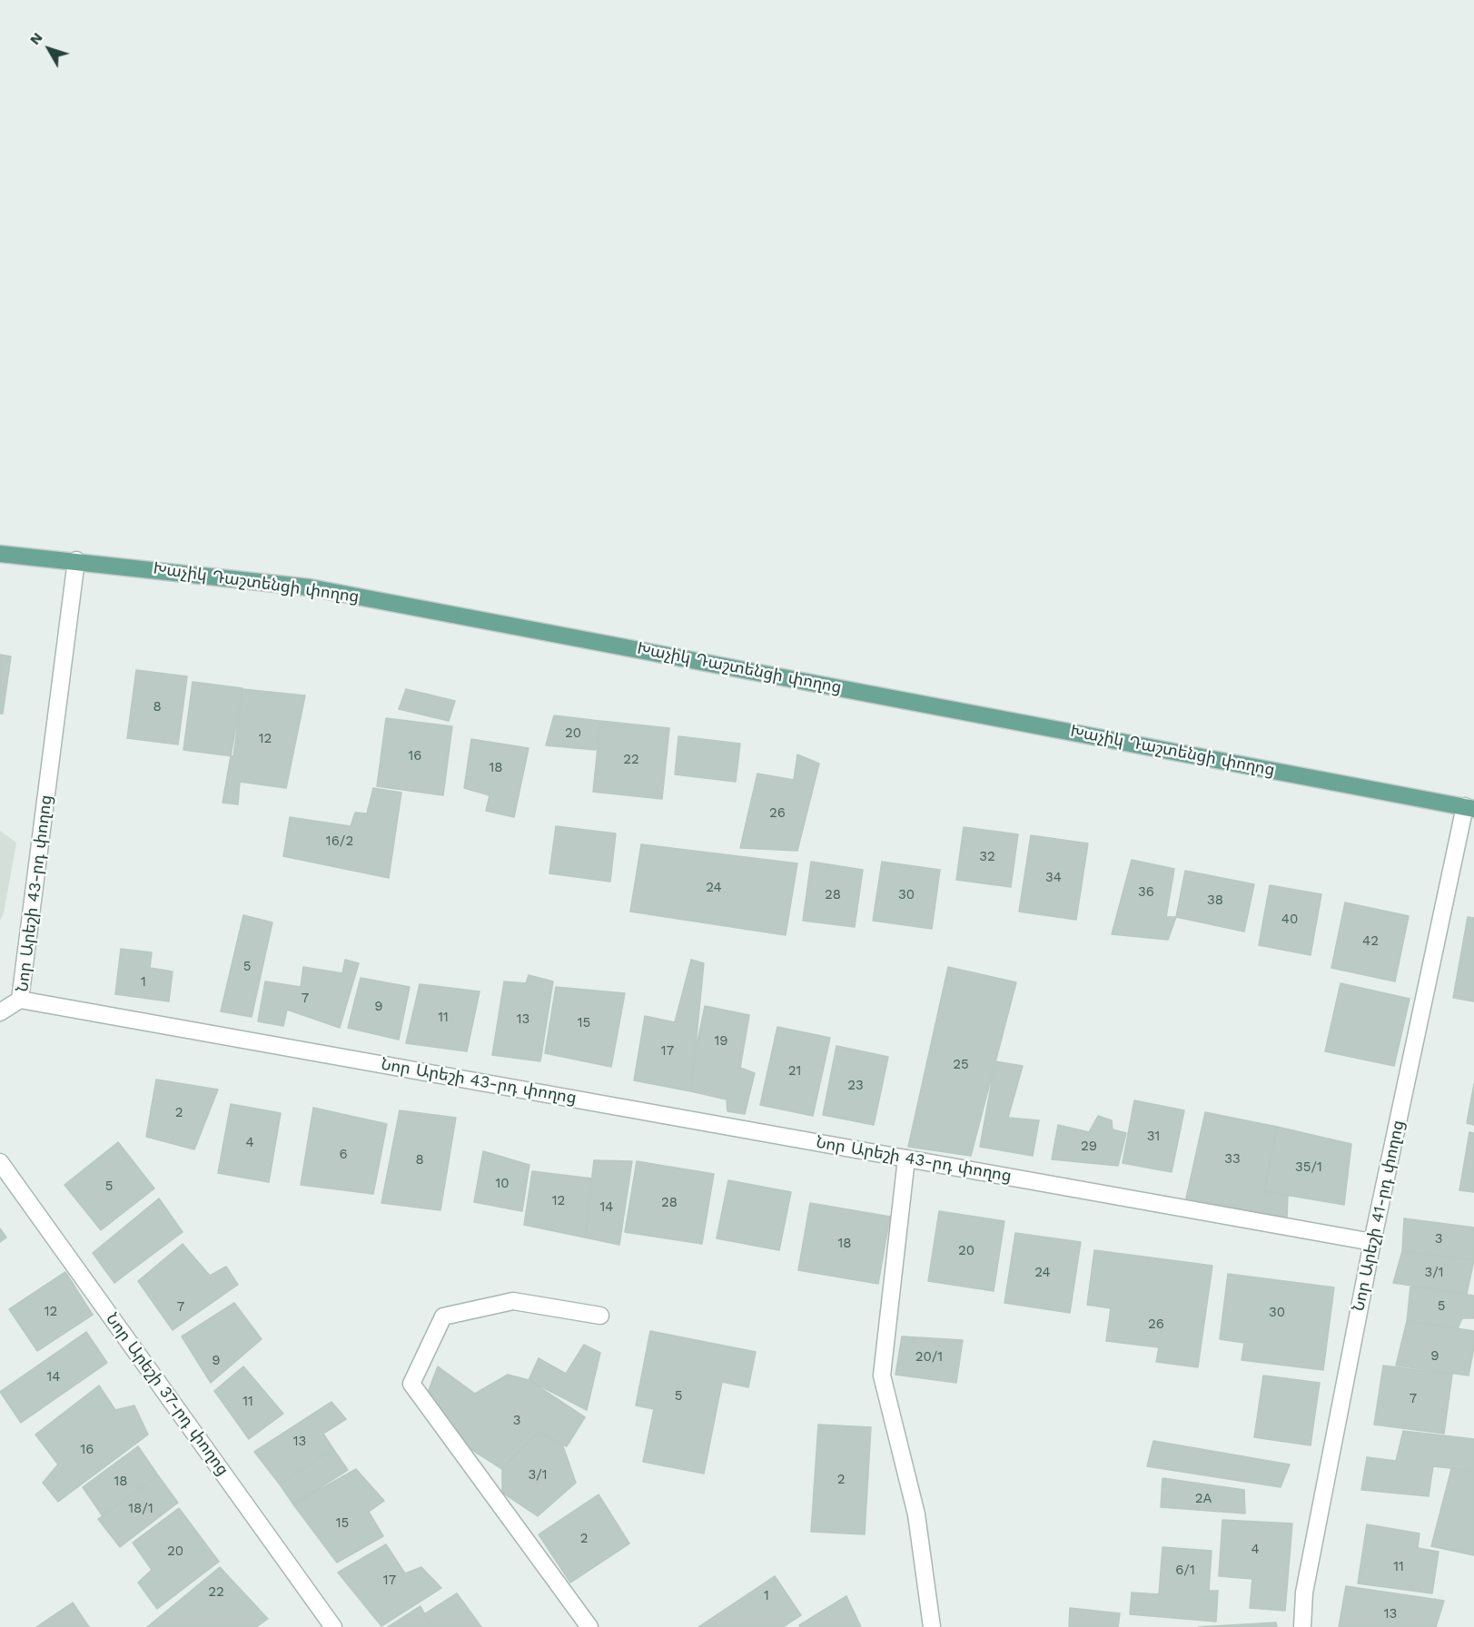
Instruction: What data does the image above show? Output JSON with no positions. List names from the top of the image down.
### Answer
{
  "streets": {
    "main road": ["Խաչիկ Դաշտենցի փողոց"],
    "street": ["Նոր Արեշի 43-րդ փողոց", "Նոր Արեշի 41-րդ փողոց", "Նոր Արեշի 37-րդ փողոց"]
  },
  "crossings": [
    ["Խաչիկ Դաշտենցի փողոց", "Նոր Արեշի 43-րդ փողոց"],
    ["Խաչիկ Դաշտենցի փողոց", "Նոր Արեշի 41-րդ փողոց"],
    ["Նոր Արեշի 43-րդ փողոց", "Նոր Արեշի 41-րդ փողոց"]
  ],
  "house_numbers": [
    "8",
    "20",
    "12",
    "16",
    "22",
    "18",
    "26",
    "16/2",
    "32",
    "34",
    "24",
    "36",
    "28",
    "30",
    "38",
    "40",
    "42",
    "5",
    "1",
    "7",
    "9",
    "11",
    "13",
    "15",
    "19",
    "17",
    "25",
    "21",
    "23",
    "2",
    "31",
    "4",
    "29",
    "6",
    "33",
    "8",
    "35/1",
    "10",
    "5",
    "12",
    "28",
    "14",
    "3",
    "18",
    "20",
    "24",
    "3/1",
    "5",
    "7",
    "12",
    "30",
    "26",
    "9",
    "20/1",
    "9",
    "14",
    "5",
    "7",
    "11",
    "3",
    "13",
    "16",
    "3/1",
    "2",
    "18",
    "2A",
    "18/1",
    "15",
    "2",
    "4",
    "20",
    "11",
    "6/1",
    "17",
    "22",
    "1",
    "13"
  ],
  "north": "top left"
}
